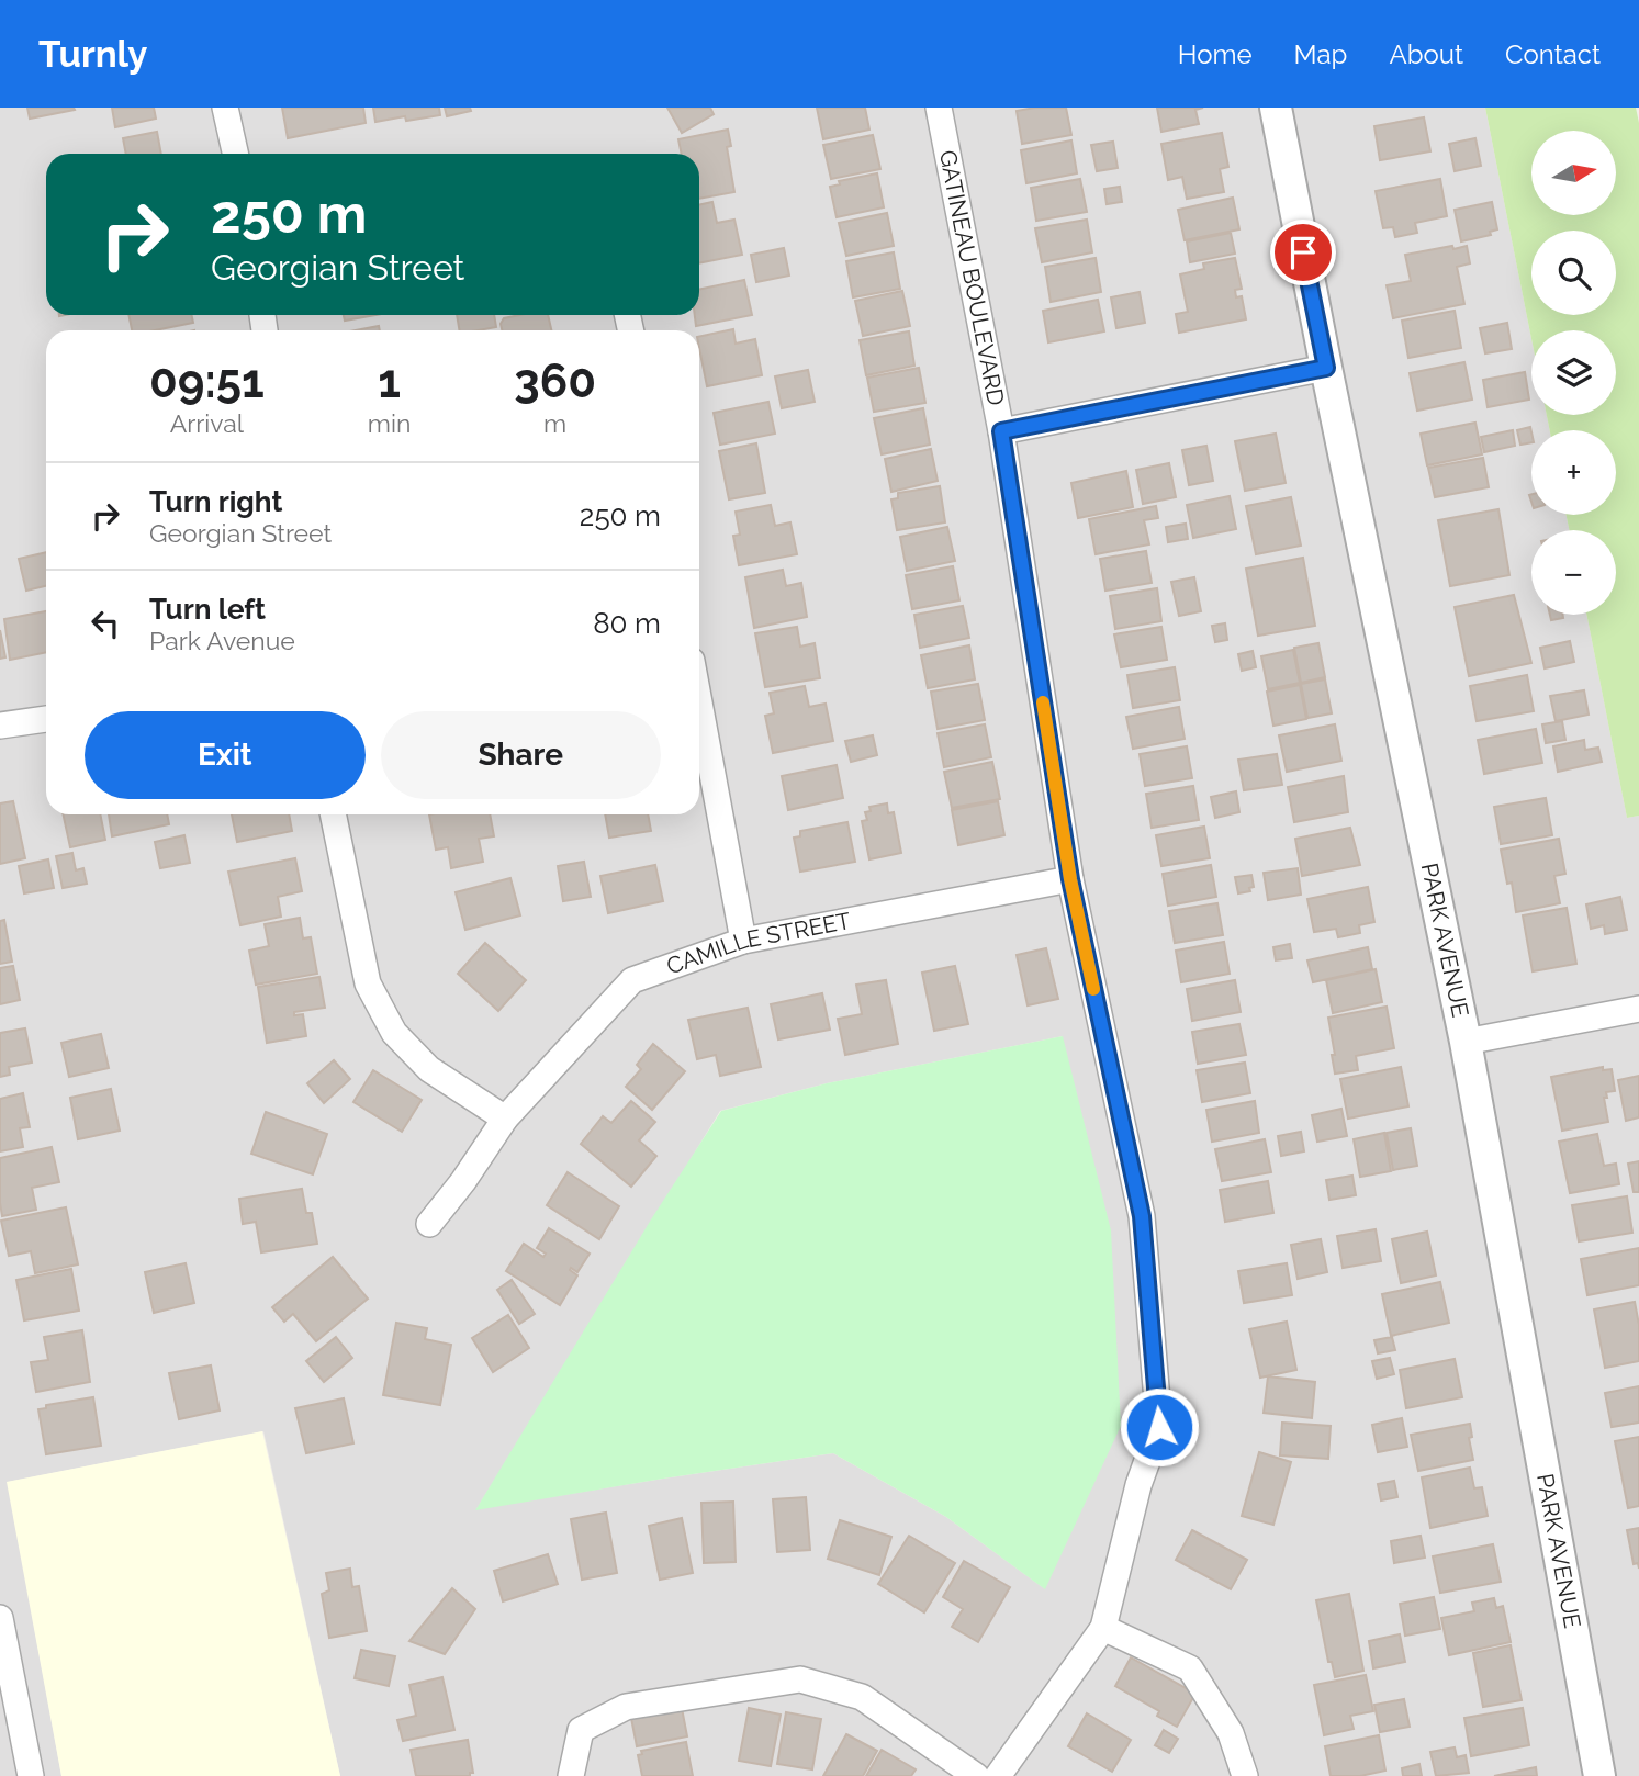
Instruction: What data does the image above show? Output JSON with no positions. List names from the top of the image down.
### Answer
{
  "streets": {
    "street": ["GATINEAU BOULEVARD", "PARK AVENUE", "CAMILLE STREET"]
  },
  "crossings": [
    ["GATINEAU BOULEVARD", "CAMILLE STREET"]
  ],
  "north": "right",
  "page": {
    "header": "Turnly",
    "nav": [
      "Home",
      "Map",
      "About",
      "Contact"
    ],
    "map_buttons": ["+", "−"],
    "turn": ["250 m", "Georgian Street"],
    "eta": [
      "09:51",
      "Arrival",
      "1",
      "min",
      "360",
      "m"
    ],
    "list": [
      {
        "name": "Turn right",
        "note": "Georgian Street",
        "value": "250 m"
      },
      {
        "name": "Turn left",
        "note": "Park Avenue",
        "value": "80 m"
      }
    ],
    "buttons": ["Exit", "Share"]
  }
}
